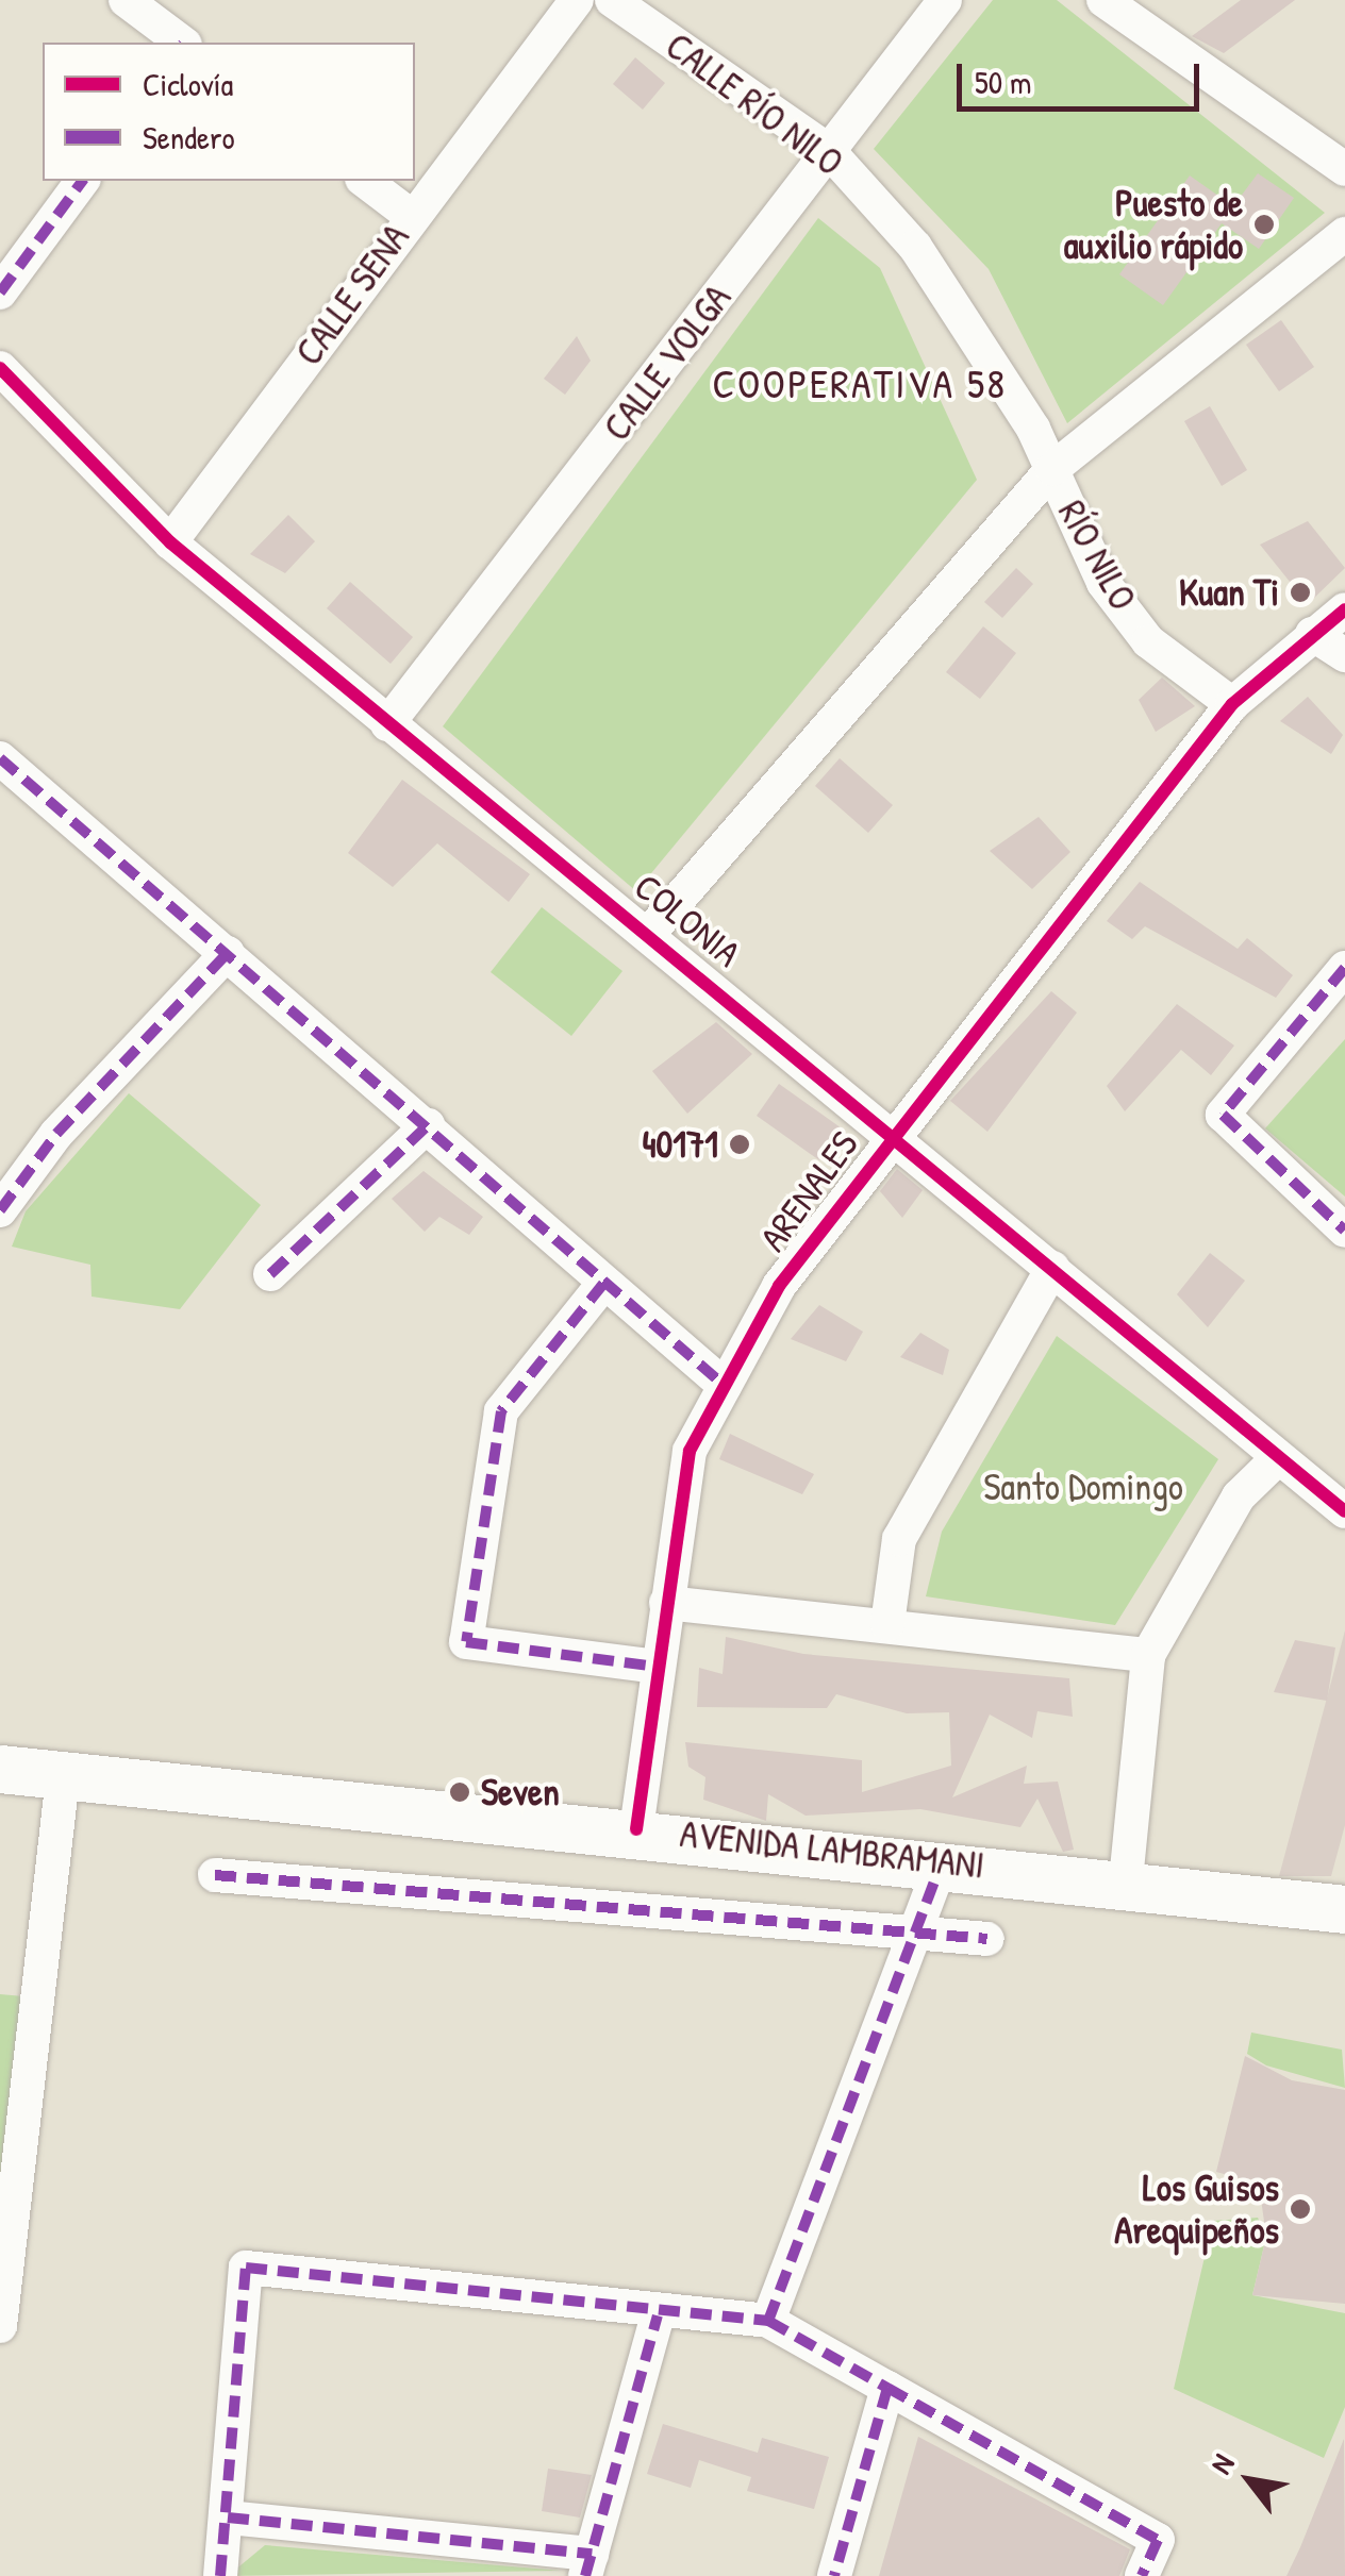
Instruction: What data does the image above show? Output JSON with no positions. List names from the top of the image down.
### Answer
{
  "streets": {
    "main road": ["AVENIDA LAMBRAMANI"],
    "street": [
      "CALLE RÍO NILO",
      "CALLE SENA",
      "CALLE VOLGA",
      "RÍO NILO",
      "COLONIA",
      "ARENALES"
    ]
  },
  "crossings": [
    ["CALLE RÍO NILO", "CALLE VOLGA"],
    ["CALLE RÍO NILO", "RÍO NILO"],
    ["CALLE SENA", "COLONIA"],
    ["CALLE VOLGA", "COLONIA"],
    ["RÍO NILO", "ARENALES"],
    ["COLONIA", "ARENALES"],
    ["ARENALES", "AVENIDA LAMBRAMANI"]
  ],
  "districts": ["COOPERATIVA 58"],
  "parks": ["Santo Domingo"],
  "places": [
    "Puesto de auxilio rápido",
    "Kuan Ti",
    "40171",
    "Seven",
    "Los Guisos Arequipeños"
  ],
  "legend": ["Ciclovía", "Sendero"],
  "scale_bar": "50 m",
  "north": "top left"
}
